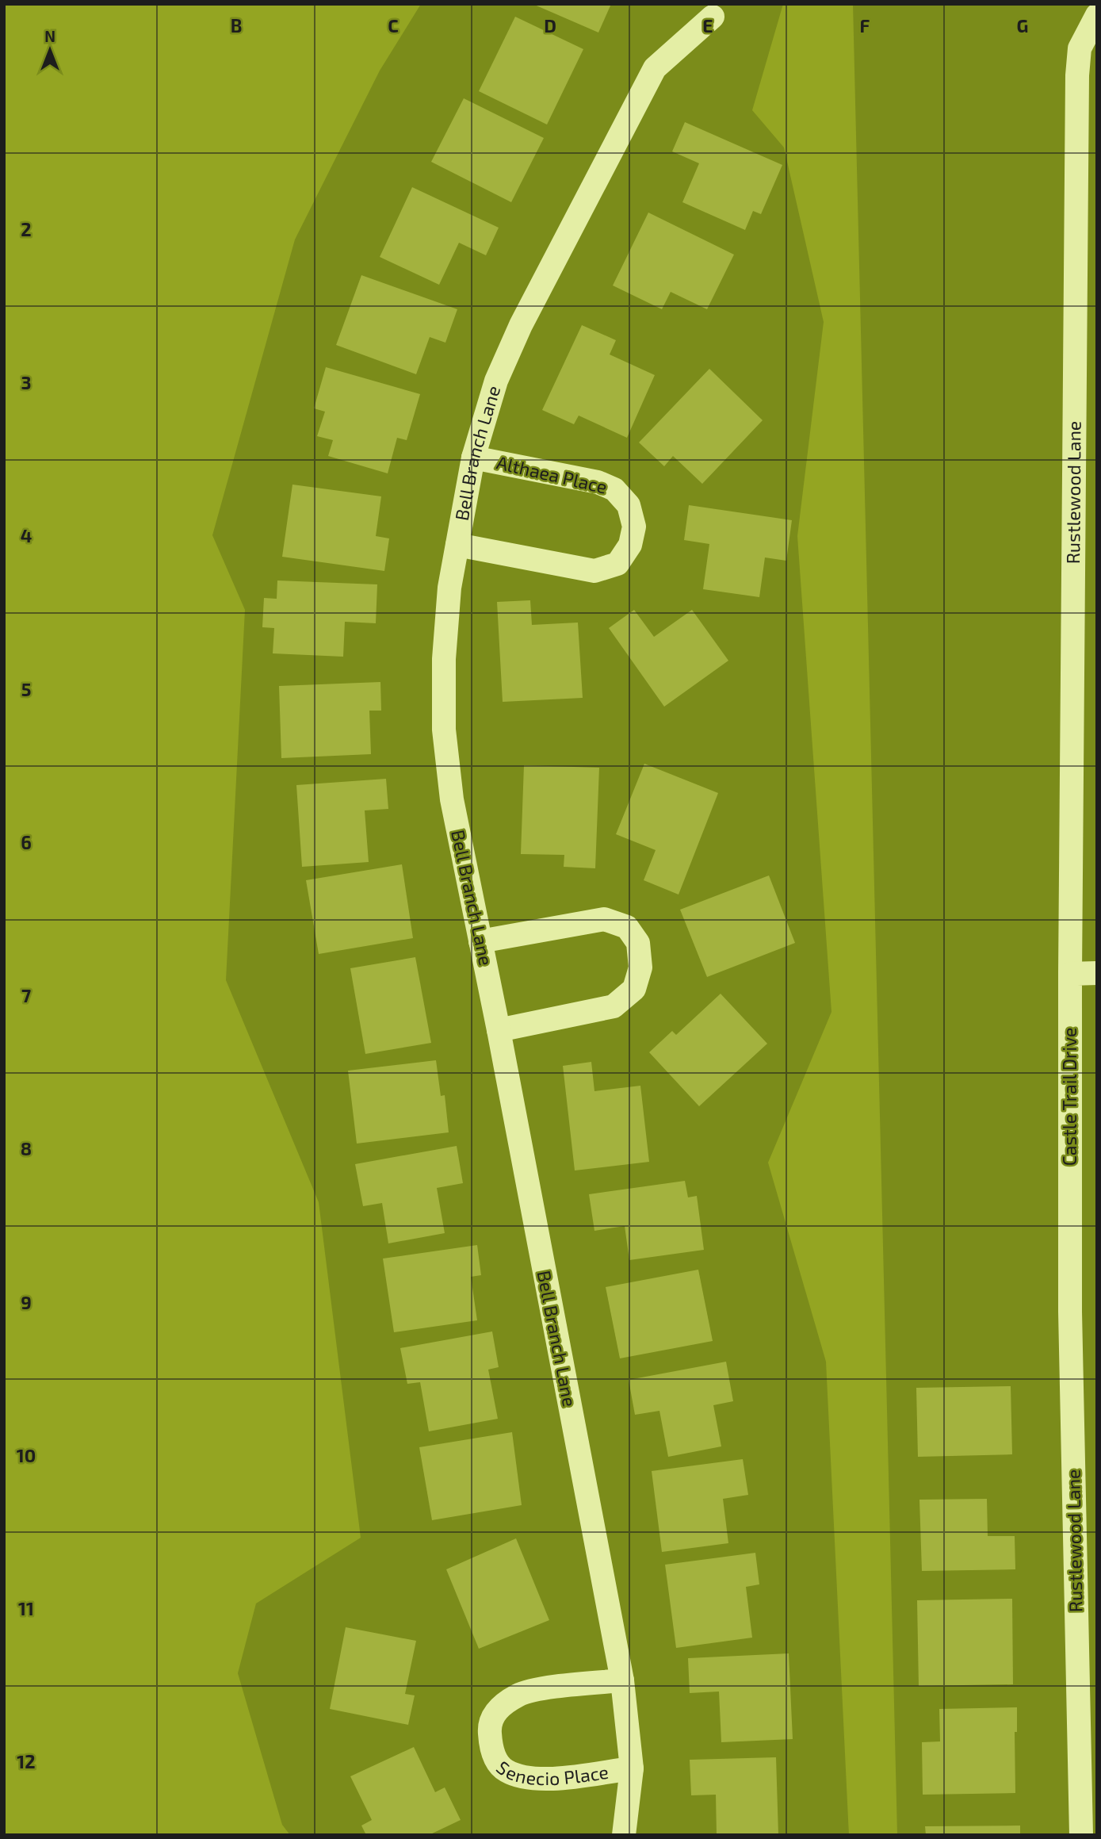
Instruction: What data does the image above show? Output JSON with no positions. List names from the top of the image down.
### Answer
{
  "streets": {
    "street": [
      "Bell Branch Lane",
      "Althaea Place",
      "Rustlewood Lane",
      "Castle Trail Drive",
      "Senecio Place"
    ]
  },
  "crossings": [
    ["Bell Branch Lane", "Althaea Place"],
    ["Bell Branch Lane", "Senecio Place"],
    ["Rustlewood Lane", "Castle Trail Drive"]
  ],
  "north": "top",
  "grid": {
    "columns": [
      "B",
      "C",
      "D",
      "E",
      "F",
      "G"
    ],
    "rows": [
      "2",
      "3",
      "4",
      "5",
      "6",
      "7",
      "8",
      "9",
      "10",
      "11",
      "12"
    ]
  }
}
